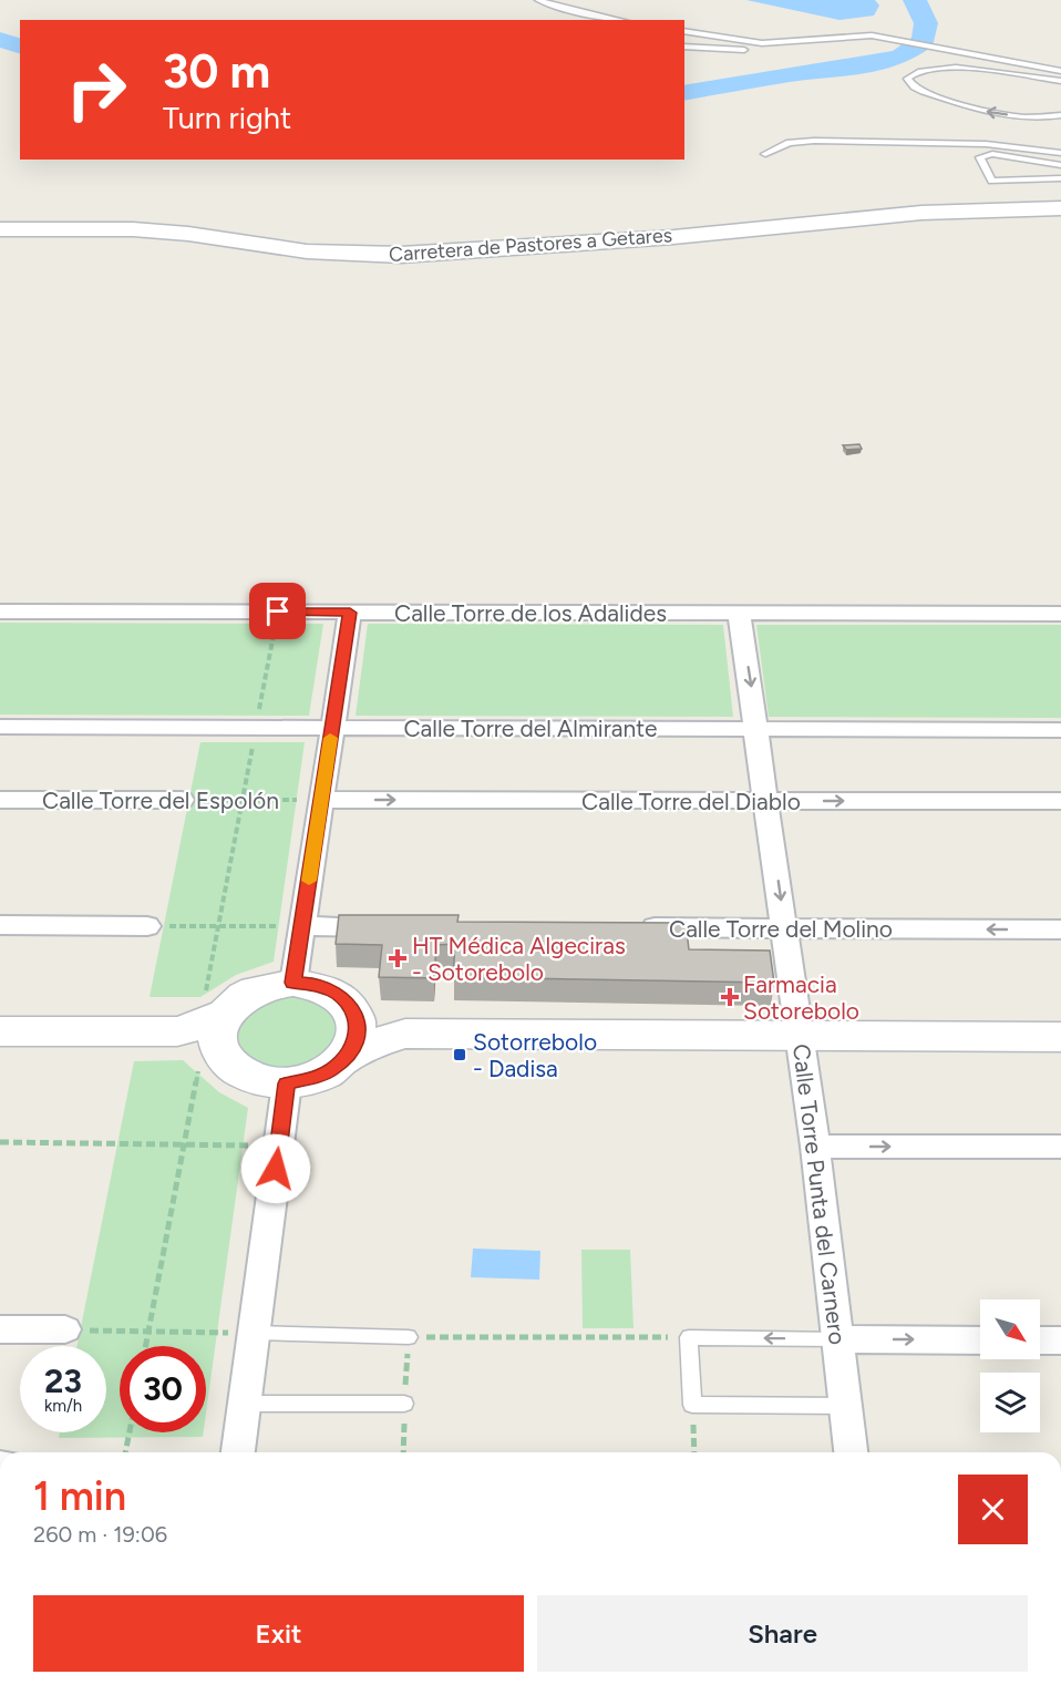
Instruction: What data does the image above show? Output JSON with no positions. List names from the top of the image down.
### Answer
{
  "streets": {
    "main road": ["Carretera de Pastores a Getares"],
    "street": [
      "Calle Torre de los Adalides",
      "Calle Torre del Almirante",
      "Calle Torre del Espolón",
      "Calle Torre del Diablo",
      "Calle Torre del Molino",
      "Calle Torre Punta del Carnero"
    ]
  },
  "crossings": [
    ["Calle Torre de los Adalides", "Calle Torre Punta del Carnero"],
    ["Calle Torre del Almirante", "Calle Torre Punta del Carnero"],
    ["Calle Torre del Espolón", "Calle Torre del Diablo"],
    ["Calle Torre del Diablo", "Calle Torre Punta del Carnero"],
    ["Calle Torre del Molino", "Calle Torre Punta del Carnero"]
  ],
  "one_way": ["Calle Torre del Diablo"],
  "places": {
    "health": ["HT Médica Algeciras - Sotorebolo", "Farmacia Sotorebolo"],
    "transit": ["Sotorrebolo - Dadisa"]
  },
  "north": "bottom right",
  "page": {
    "turn": ["30 m", "Turn right"],
    "speed": "23 km/h",
    "limit": "30",
    "heading": ["1 min", "260 m · 19:06"],
    "buttons": ["Exit", "Share"]
  }
}
